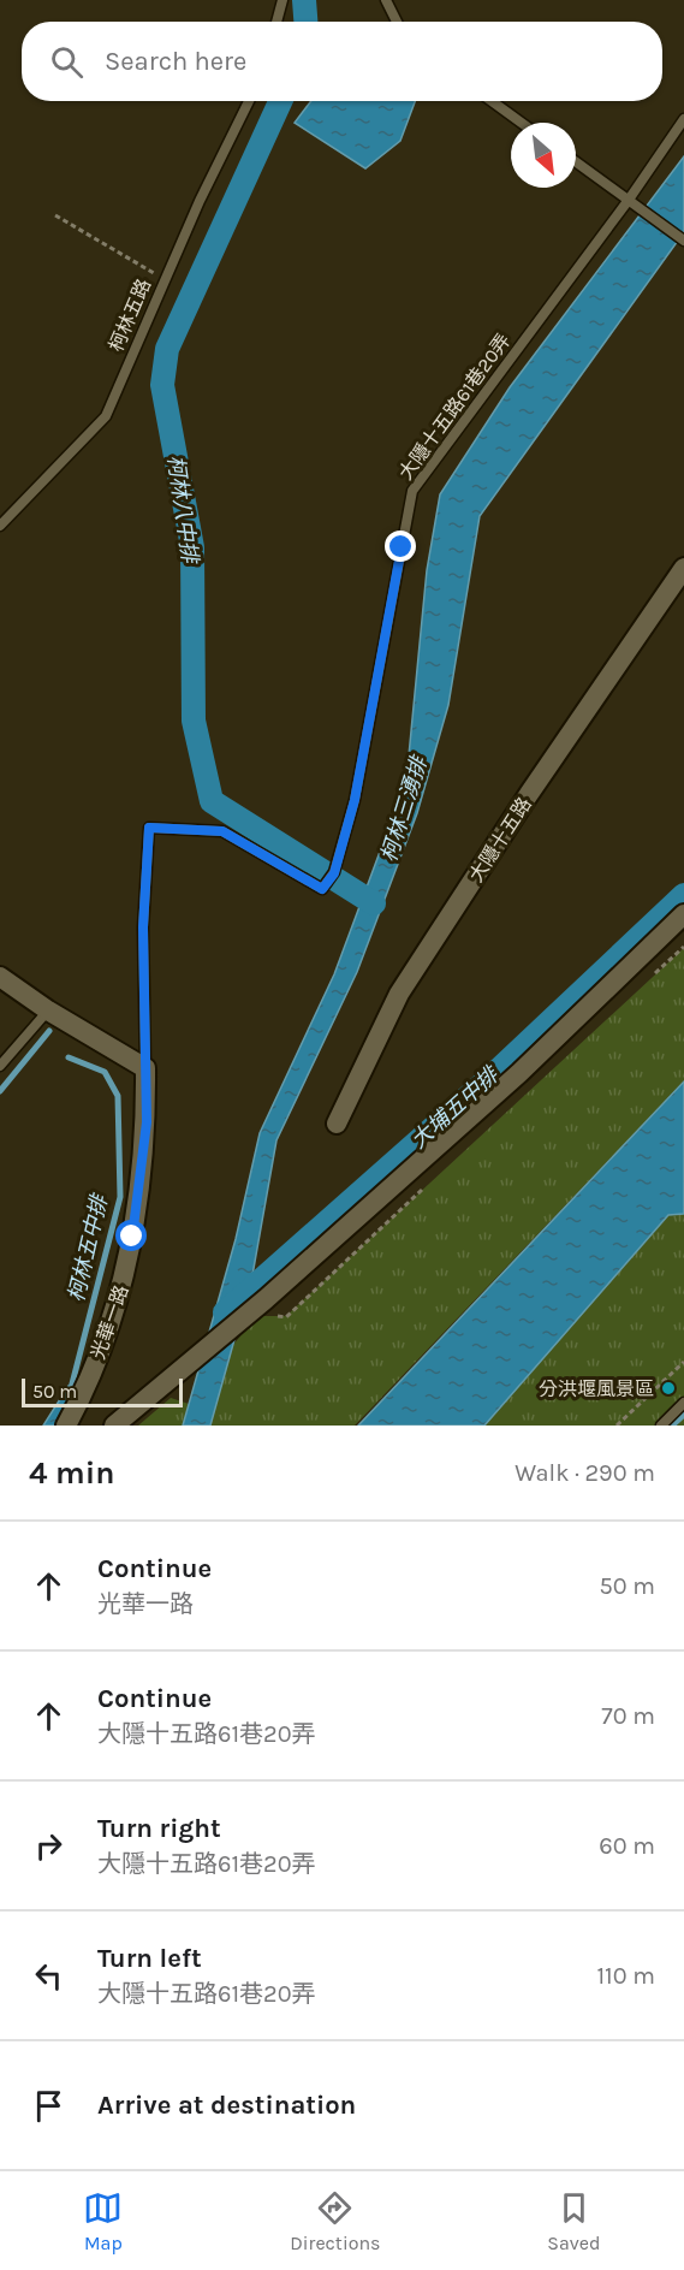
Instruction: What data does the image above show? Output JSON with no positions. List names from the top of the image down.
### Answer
{
  "streets": {
    "street": ["大隱十五路", "光華一路"],
    "lane": ["柯林五路", "大隱十五路61巷20弄"]
  },
  "crossings": [
    ["大隱十五路61巷20弄", "光華一路"]
  ],
  "water": [
    "柯林八中排",
    "柯林三湧排",
    "大埔五中排",
    "柯林五中排"
  ],
  "places": ["分洪堰風景區"],
  "scale_bar": "50 m",
  "north": "bottom right",
  "page": {
    "search": "Search here",
    "scale": "50 m",
    "heading": ["4 min", "Walk · 290 m"],
    "list": [
      ["Continue", "光華一路", "50 m"],
      ["Continue", "大隱十五路61巷20弄", "70 m"],
      ["Turn right", "大隱十五路61巷20弄", "60 m"],
      ["Turn left", "大隱十五路61巷20弄", "110 m"],
      "Arrive at destination"
    ],
    "nav": ["Map", "Directions", "Saved"]
  }
}
